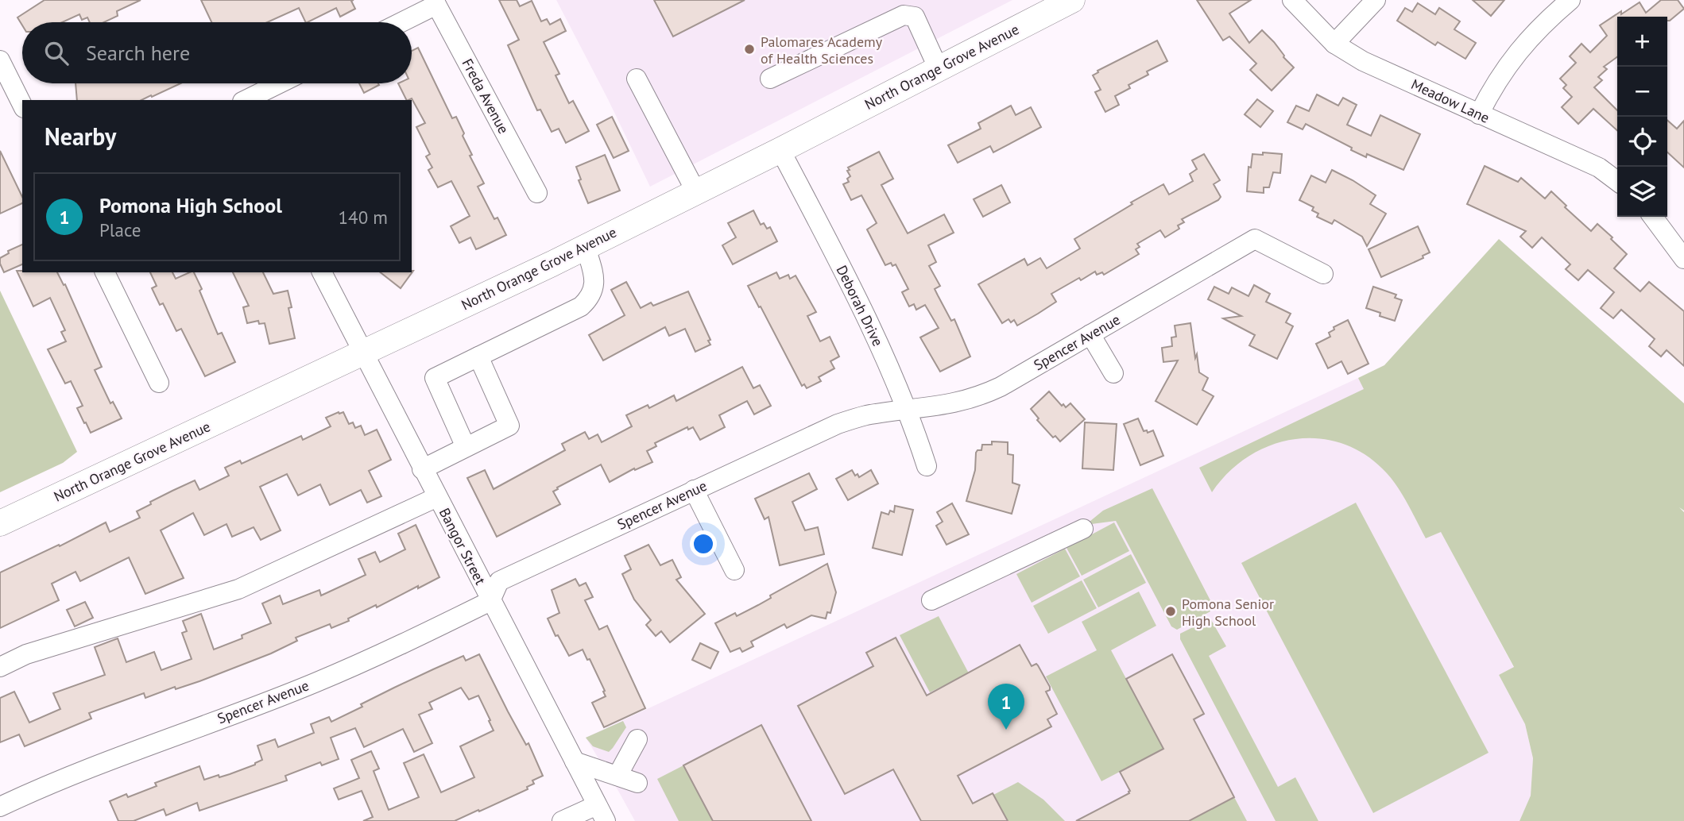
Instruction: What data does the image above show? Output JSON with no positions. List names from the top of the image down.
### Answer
{
  "streets": {
    "main road": ["North Orange Grove Avenue"],
    "street": [
      "Freda Avenue",
      "Meadow Lane",
      "Deborah Drive",
      "Spencer Avenue",
      "Bangor Street"
    ]
  },
  "crossings": [
    ["North Orange Grove Avenue", "Deborah Drive"],
    ["North Orange Grove Avenue", "Bangor Street"],
    ["Deborah Drive", "Spencer Avenue"],
    ["Spencer Avenue", "Bangor Street"]
  ],
  "places": ["Palomares Academy of Health Sciences", "Pomona Senior High School"],
  "page": {
    "map_buttons": ["+", "−"],
    "search": "Search here",
    "heading": "Nearby",
    "list": [
      {
        "mark": "1",
        "name": "Pomona High School",
        "note": "Place",
        "value": "140 m"
      }
    ],
    "pins": "1"
  }
}
